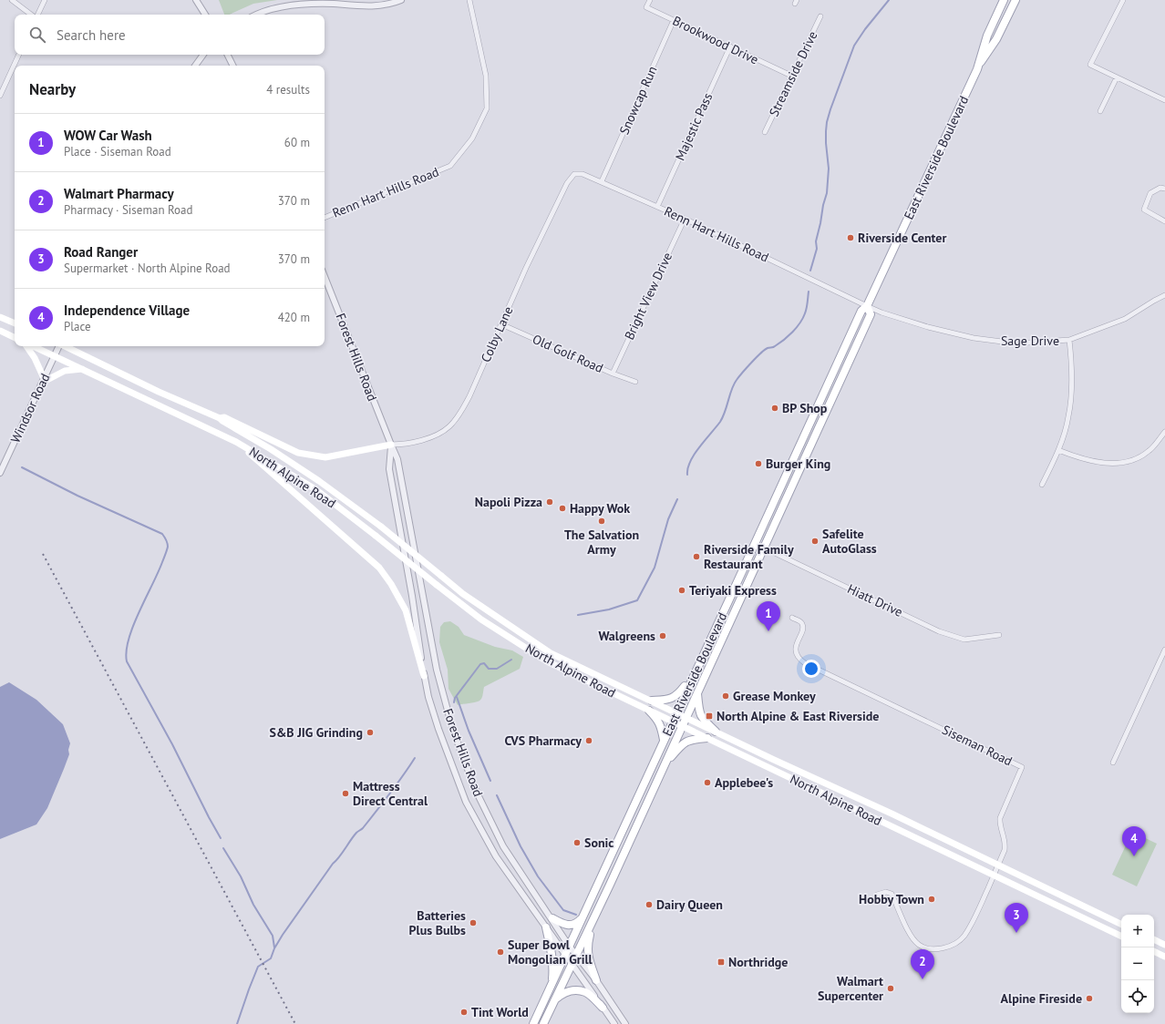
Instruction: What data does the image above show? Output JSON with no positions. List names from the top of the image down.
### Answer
{
  "streets": {
    "main road": ["East Riverside Boulevard", "North Alpine Road"],
    "street": [
      "Brookwood Drive",
      "Streamside Drive",
      "Snowcap Run",
      "Majestic Pass",
      "Renn Hart Hills Road",
      "Bright View Drive",
      "Colby Lane",
      "Sage Drive",
      "Old Golf Road",
      "Forest Hills Road",
      "Windsor Road",
      "Hiatt Drive",
      "Siseman Road"
    ]
  },
  "crossings": [
    ["Brookwood Drive", "Streamside Drive"],
    ["Brookwood Drive", "Snowcap Run"],
    ["Brookwood Drive", "Majestic Pass"],
    ["Snowcap Run", "Renn Hart Hills Road"],
    ["Majestic Pass", "Renn Hart Hills Road"],
    ["East Riverside Boulevard", "Renn Hart Hills Road"],
    ["East Riverside Boulevard", "Sage Drive"],
    ["East Riverside Boulevard", "Forest Hills Road"],
    ["East Riverside Boulevard", "North Alpine Road"],
    ["East Riverside Boulevard", "Hiatt Drive"],
    ["Renn Hart Hills Road", "Bright View Drive"],
    ["Renn Hart Hills Road", "Colby Lane"],
    ["Renn Hart Hills Road", "Sage Drive"],
    ["Bright View Drive", "Old Golf Road"],
    ["Colby Lane", "Old Golf Road"],
    ["Colby Lane", "Forest Hills Road"],
    ["Windsor Road", "North Alpine Road"],
    ["North Alpine Road", "Siseman Road"]
  ],
  "places": {
    "other": [
      "Riverside Center",
      "BP Shop",
      "Burger King",
      "Napoli Pizza",
      "Happy Wok",
      "The Salvation Army",
      "Safelite AutoGlass",
      "Riverside Family Restaurant",
      "Teriyaki Express",
      "Walgreens",
      "Grease Monkey",
      "S&B JIG Grinding",
      "CVS Pharmacy",
      "Applebee's",
      "Mattress Direct Central",
      "Sonic",
      "Hobby Town",
      "Dairy Queen",
      "Batteries Plus Bulbs",
      "Super Bowl Mongolian Grill",
      "Walmart Supercenter",
      "Alpine Fireside",
      "Tint World"
    ],
    "transit": ["North Alpine & East Riverside", "Northridge"]
  },
  "page": {
    "search": "Search here",
    "heading": ["Nearby", "4 results"],
    "list": [
      {
        "mark": "1",
        "name": "WOW Car Wash",
        "note": "Place · Siseman Road",
        "value": "60 m"
      },
      {
        "mark": "2",
        "name": "Walmart Pharmacy",
        "note": "Pharmacy · Siseman Road",
        "value": "370 m"
      },
      {
        "mark": "3",
        "name": "Road Ranger",
        "note": "Supermarket · North Alpine Road",
        "value": "370 m"
      },
      {
        "mark": "4",
        "name": "Independence Village",
        "note": "Place",
        "value": "420 m"
      }
    ],
    "pins": [
      "1",
      "4",
      "3",
      "2"
    ],
    "map_buttons": ["+", "−"]
  }
}
